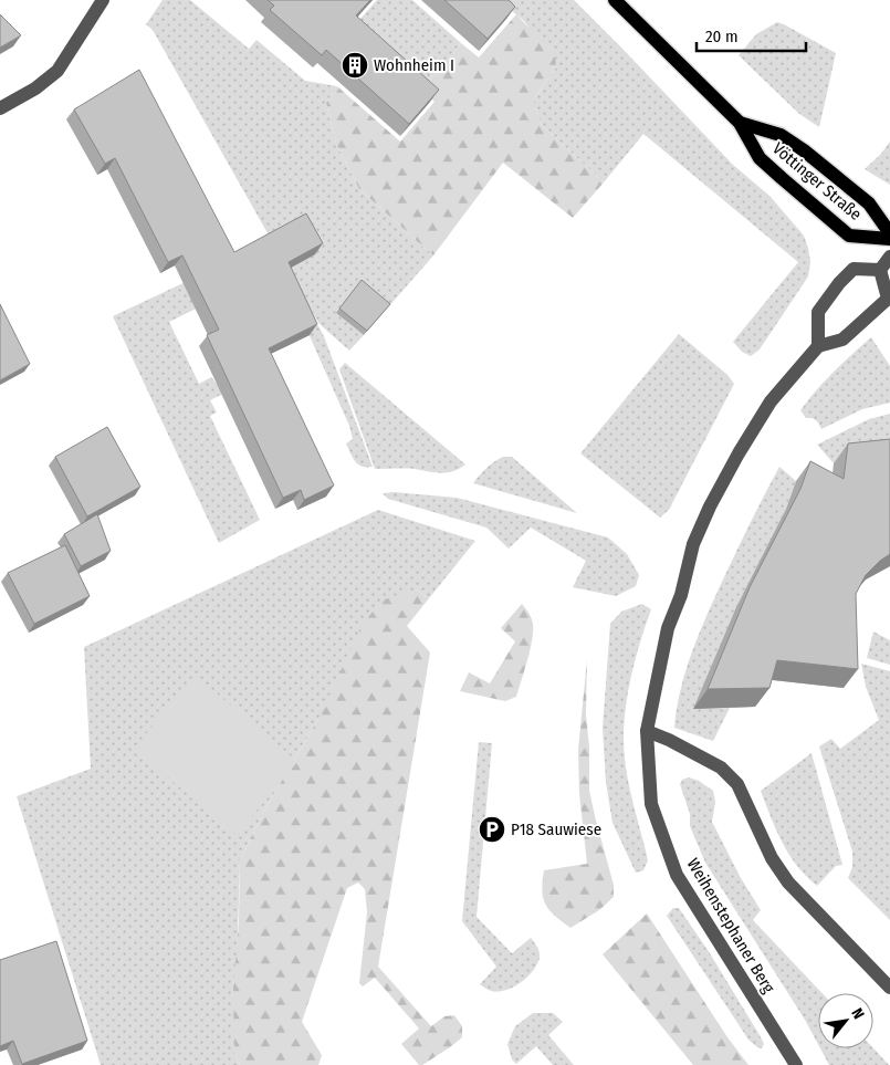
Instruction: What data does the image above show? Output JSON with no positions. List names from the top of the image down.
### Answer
{
  "streets": {
    "main road": ["Vöttinger Straße"],
    "street": ["Weihenstephaner Berg"]
  },
  "places": {
    "building": ["Wohnheim I"],
    "parking": ["P18 Sauwiese"]
  },
  "scale_bar": "20 m",
  "north": "top right"
}
